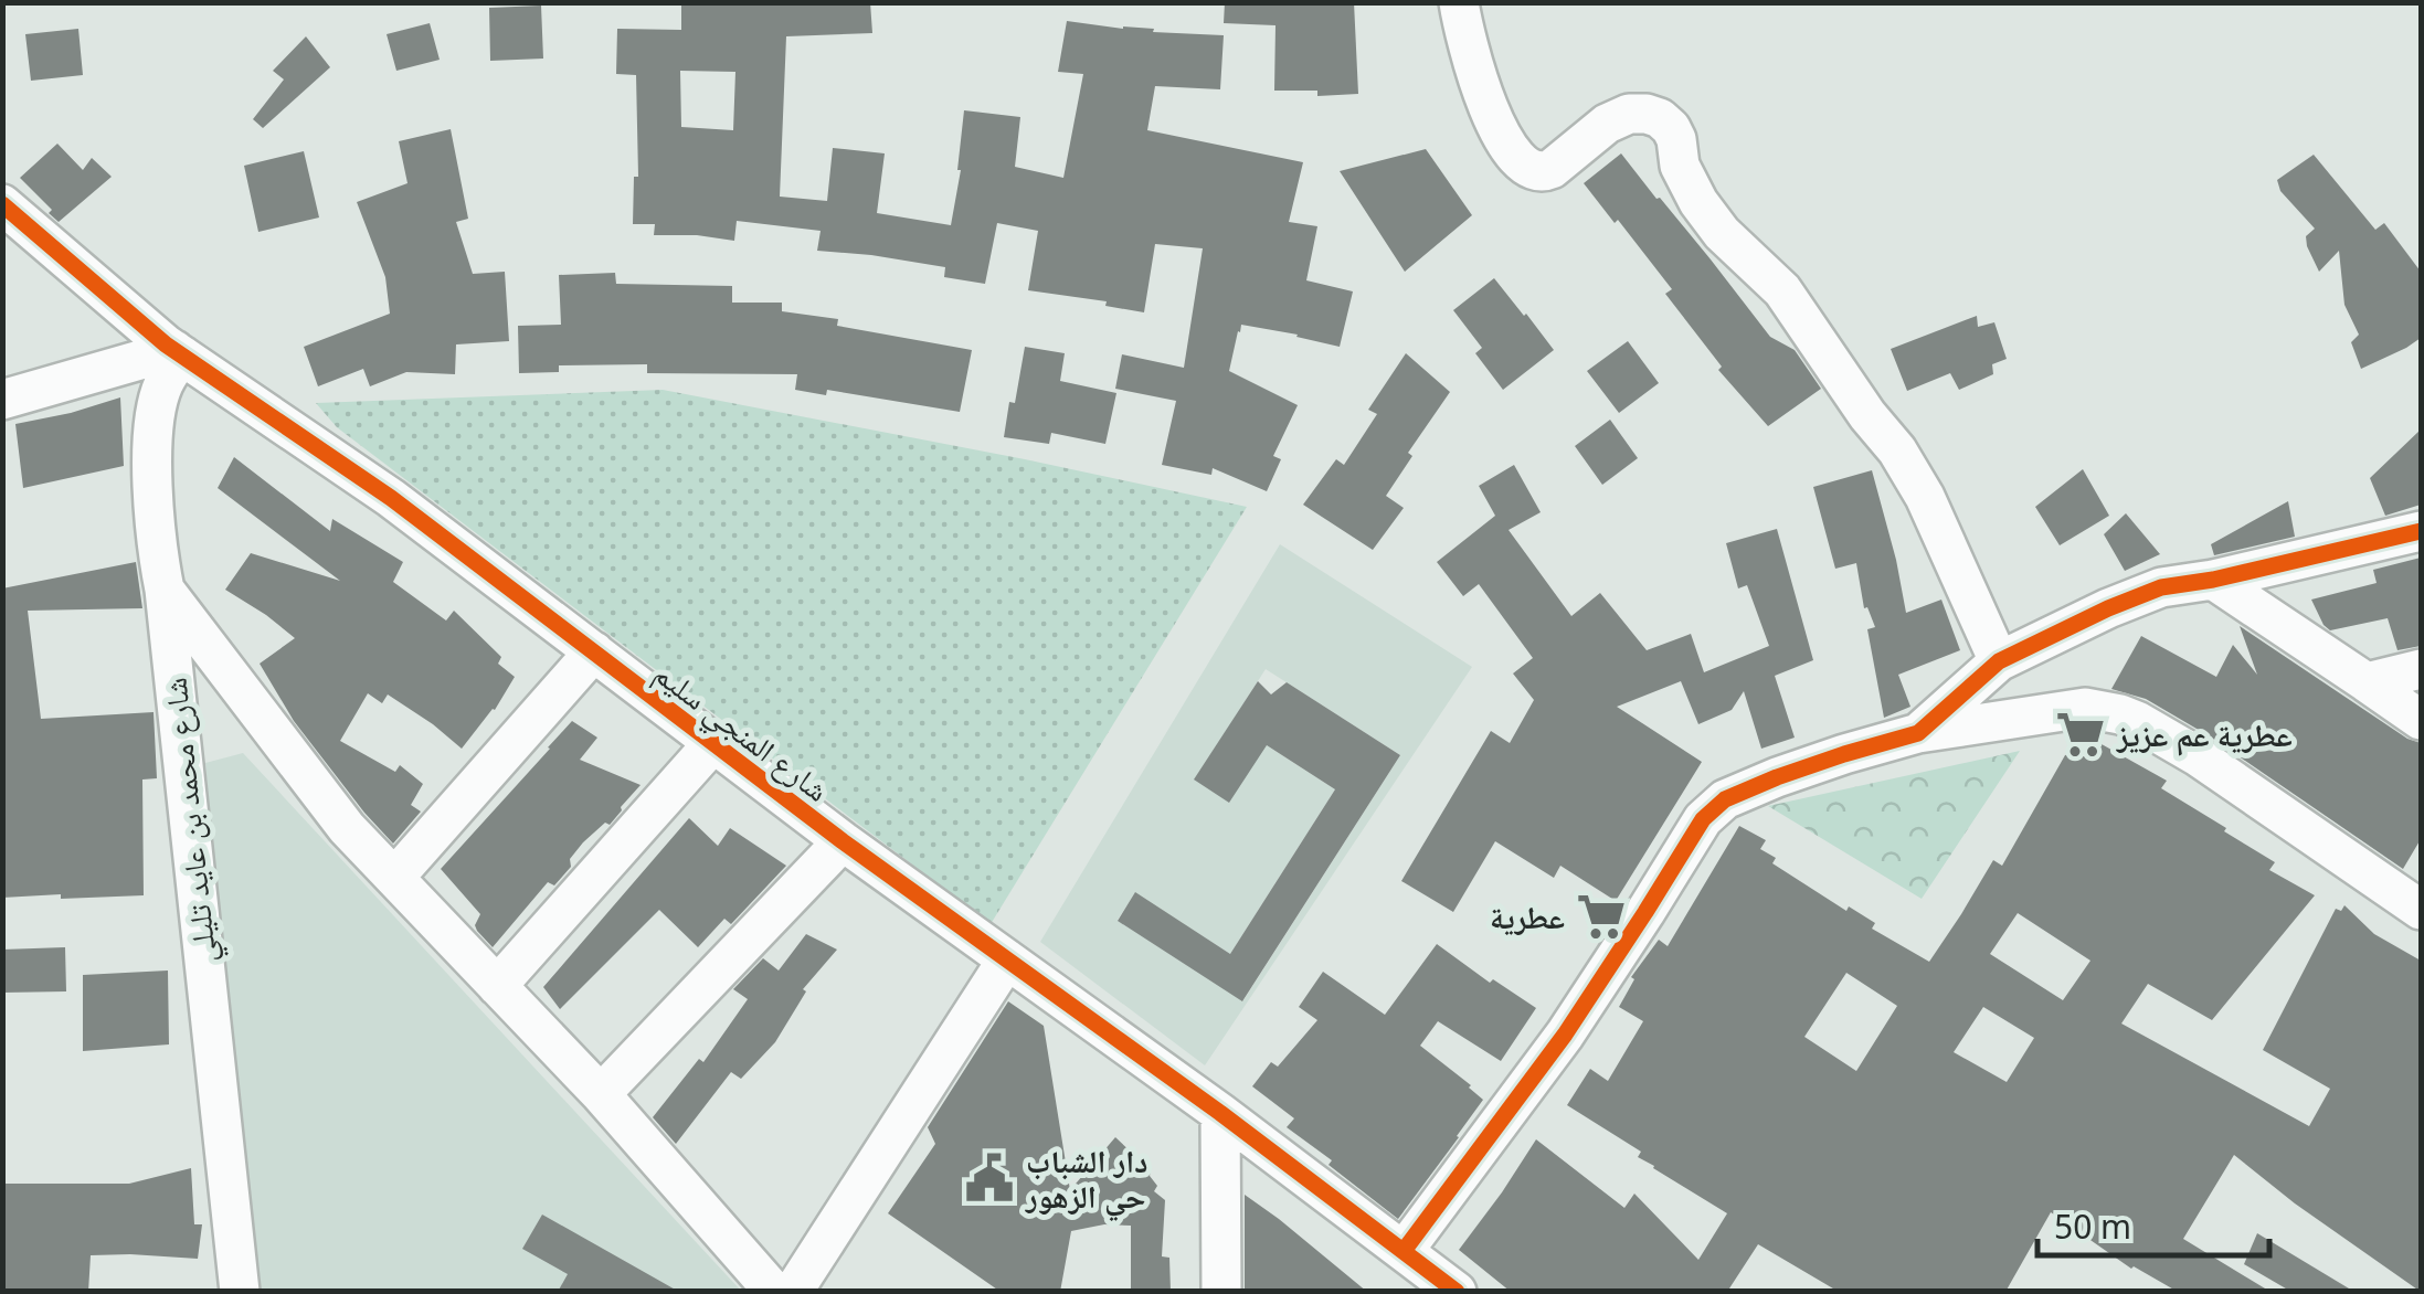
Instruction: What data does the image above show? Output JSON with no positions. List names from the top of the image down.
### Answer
{
  "streets": {
    "street": ["شارع المنجي سليم", "شارع محمد بن عايد تليلي"]
  },
  "crossings": [
    ["شارع المنجي سليم", "شارع محمد بن عايد تليلي"]
  ],
  "places": {
    "supermarket": ["عطرية عم عزيز", "عطرية"],
    "public building": ["دار الشباب حي الزهور"]
  },
  "scale_bar": "50 m"
}
